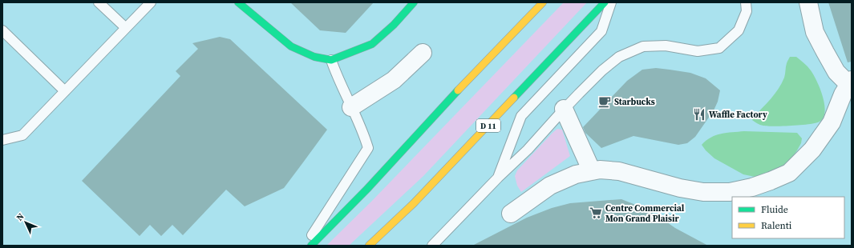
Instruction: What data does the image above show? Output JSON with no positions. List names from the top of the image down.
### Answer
{
  "streets": {
    "main road": ["D 11"]
  },
  "places": {
    "cafe": ["Starbucks"],
    "restaurant": ["Waffle Factory"],
    "supermarket": ["Centre Commercial Mon Grand Plaisir"]
  },
  "legend": ["Fluide", "Ralenti"],
  "north": "top left"
}
